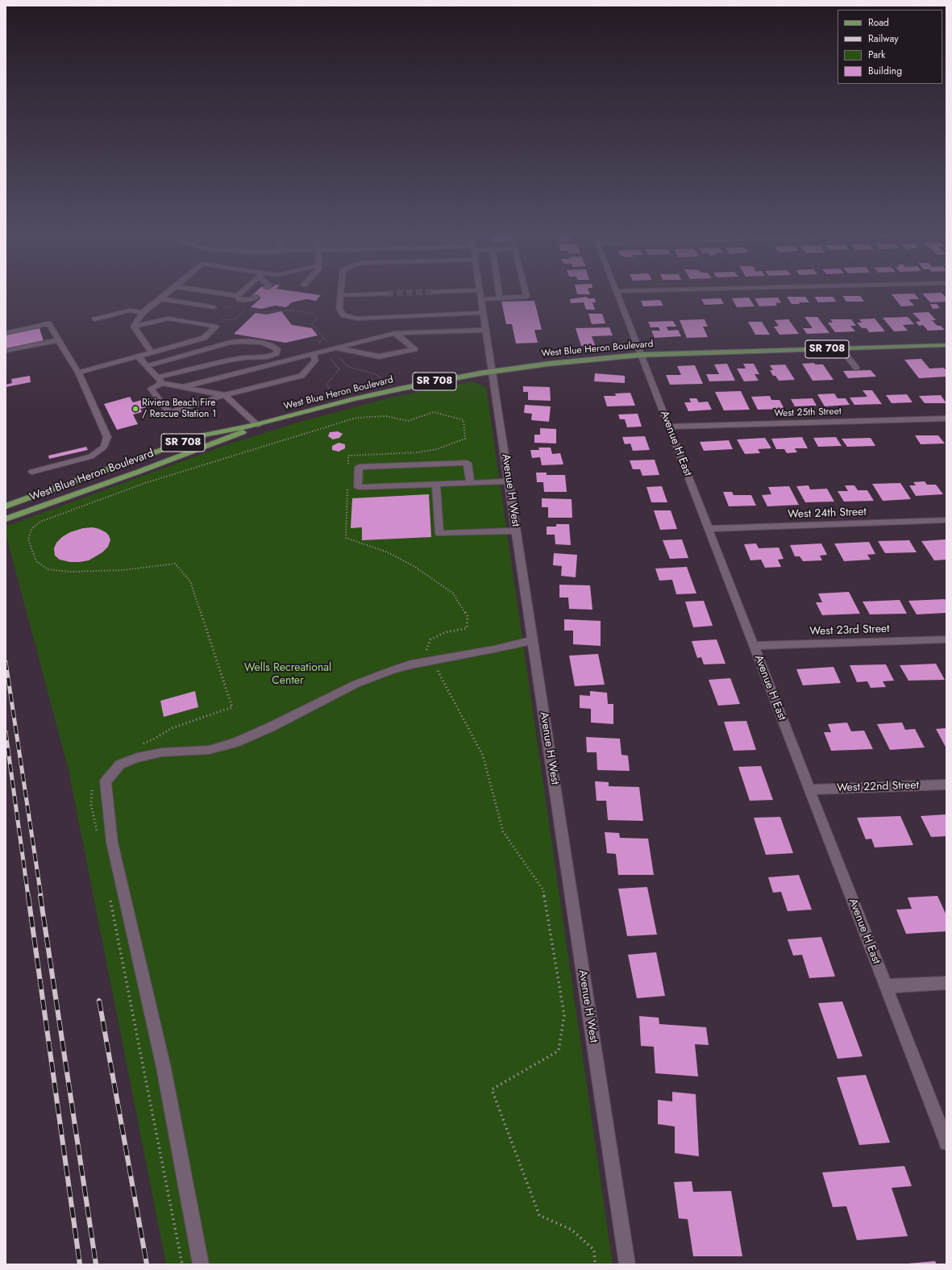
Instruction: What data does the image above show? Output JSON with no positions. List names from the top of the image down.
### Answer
{
  "streets": {
    "main road": ["West Blue Heron Boulevard", "SR 708"],
    "street": [
      "West 25th Street",
      "Avenue H East",
      "Avenue H West",
      "West 24th Street",
      "West 23rd Street",
      "West 22nd Street"
    ]
  },
  "crossings": [
    ["West Blue Heron Boulevard", "Avenue H East"],
    ["West Blue Heron Boulevard", "Avenue H West"],
    ["West 25th Street", "Avenue H East"],
    ["Avenue H East", "West 24th Street"],
    ["Avenue H East", "West 23rd Street"],
    ["Avenue H East", "West 22nd Street"]
  ],
  "parks": ["Wells Recreational Center"],
  "places": ["Riviera Beach Fire / Rescue Station 1"],
  "legend": [
    "Road",
    "Railway",
    "Park",
    "Building"
  ]
}
